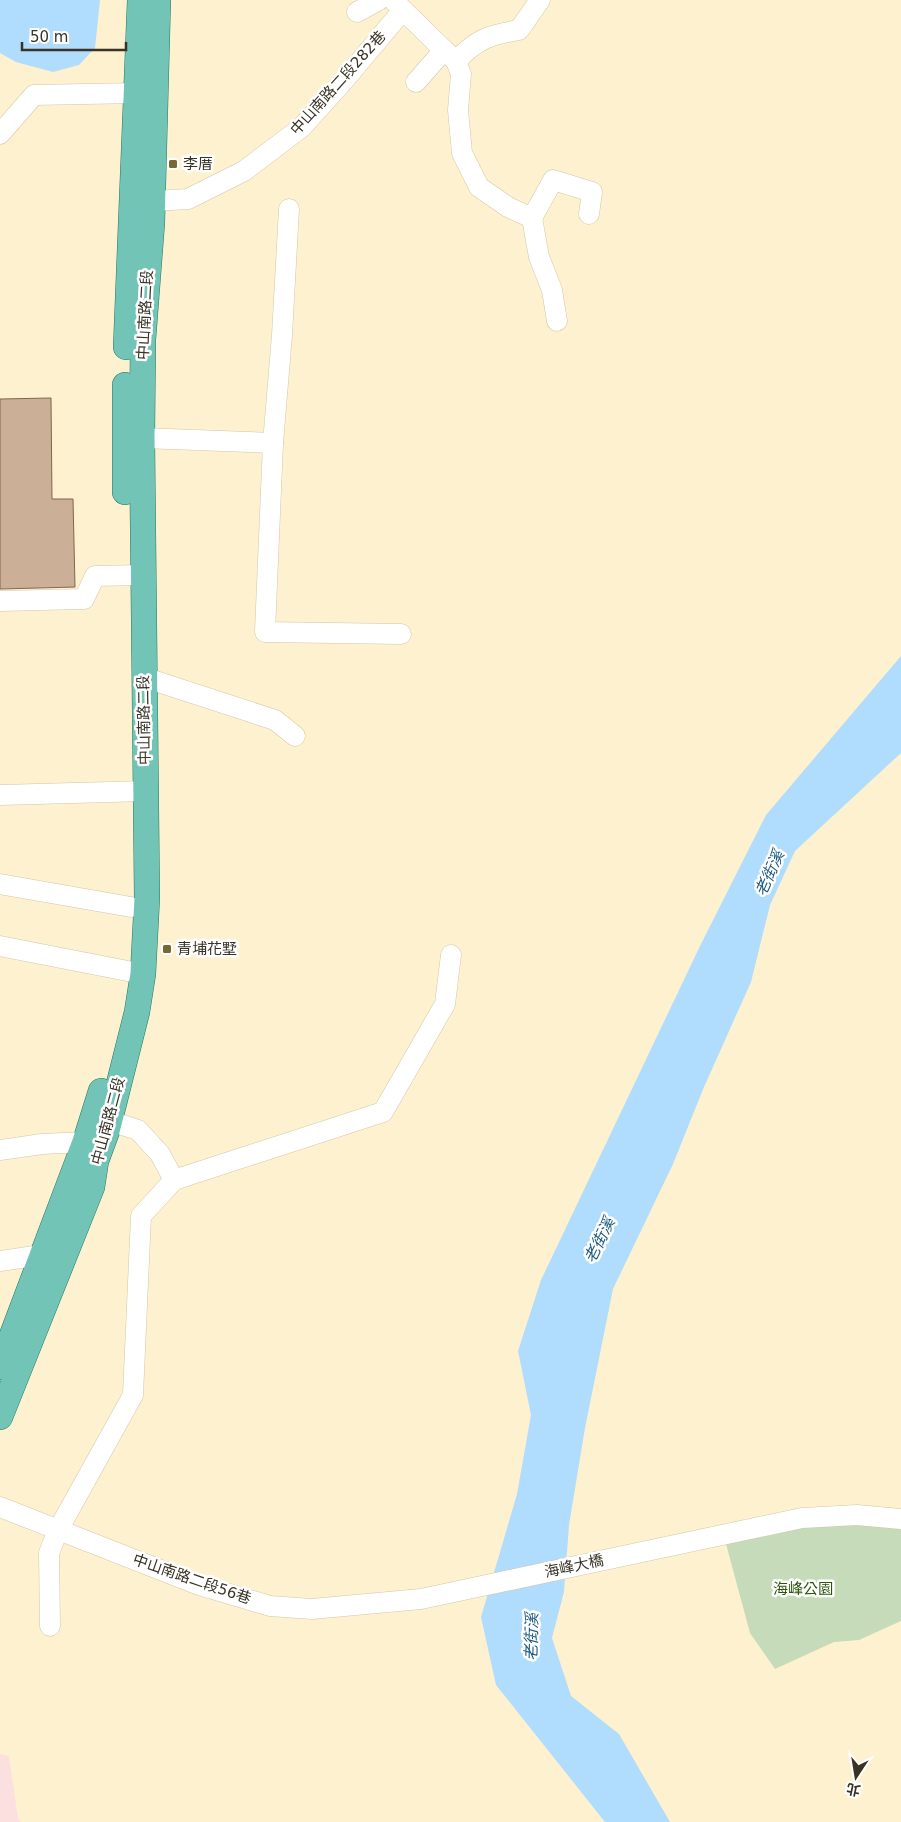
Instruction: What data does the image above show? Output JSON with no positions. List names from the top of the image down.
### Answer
{
  "streets": {
    "main road": ["中山南路二段"],
    "street": ["中山南路二段282巷", "海峰大橋", "中山南路二段56巷"]
  },
  "crossings": [
    ["中山南路二段282巷", "中山南路二段"],
    ["海峰大橋", "中山南路二段56巷"]
  ],
  "water": ["老街溪"],
  "parks": ["海峰公園"],
  "places": {
    "transit": ["李厝", "青埔花墅"]
  },
  "scale_bar": "50 m",
  "north": "bottom"
}
